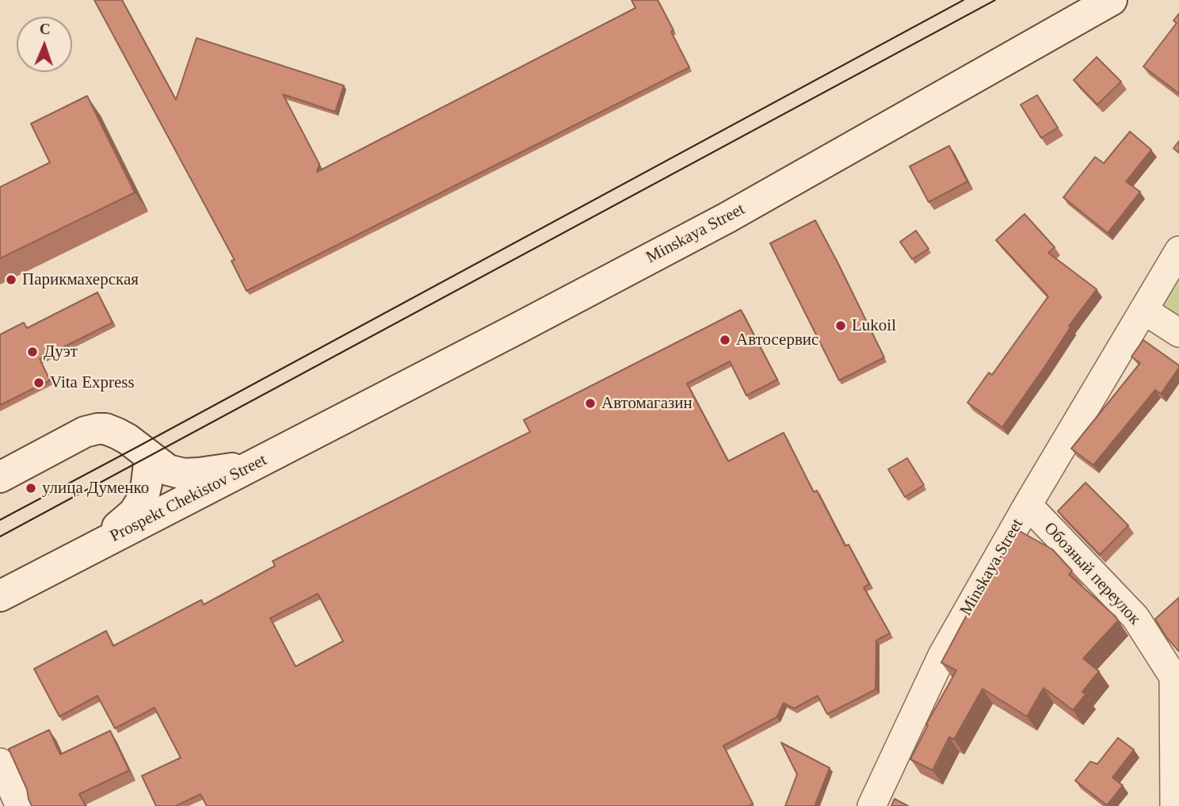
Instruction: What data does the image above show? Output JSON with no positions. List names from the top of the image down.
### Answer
{
  "streets": {
    "main road": ["Minskaya Street", "Prospekt Chekistov Street"],
    "street": ["Обозный переулок"]
  },
  "crossings": [
    ["Minskaya Street", "Prospekt Chekistov Street"],
    ["Minskaya Street", "Обозный переулок"]
  ],
  "places": [
    "Парикмахерская",
    "Lukoil",
    "Автосервис",
    "Дуэт",
    "Vita Express",
    "Автомагазин",
    "улица Думенко"
  ],
  "north": "top"
}
